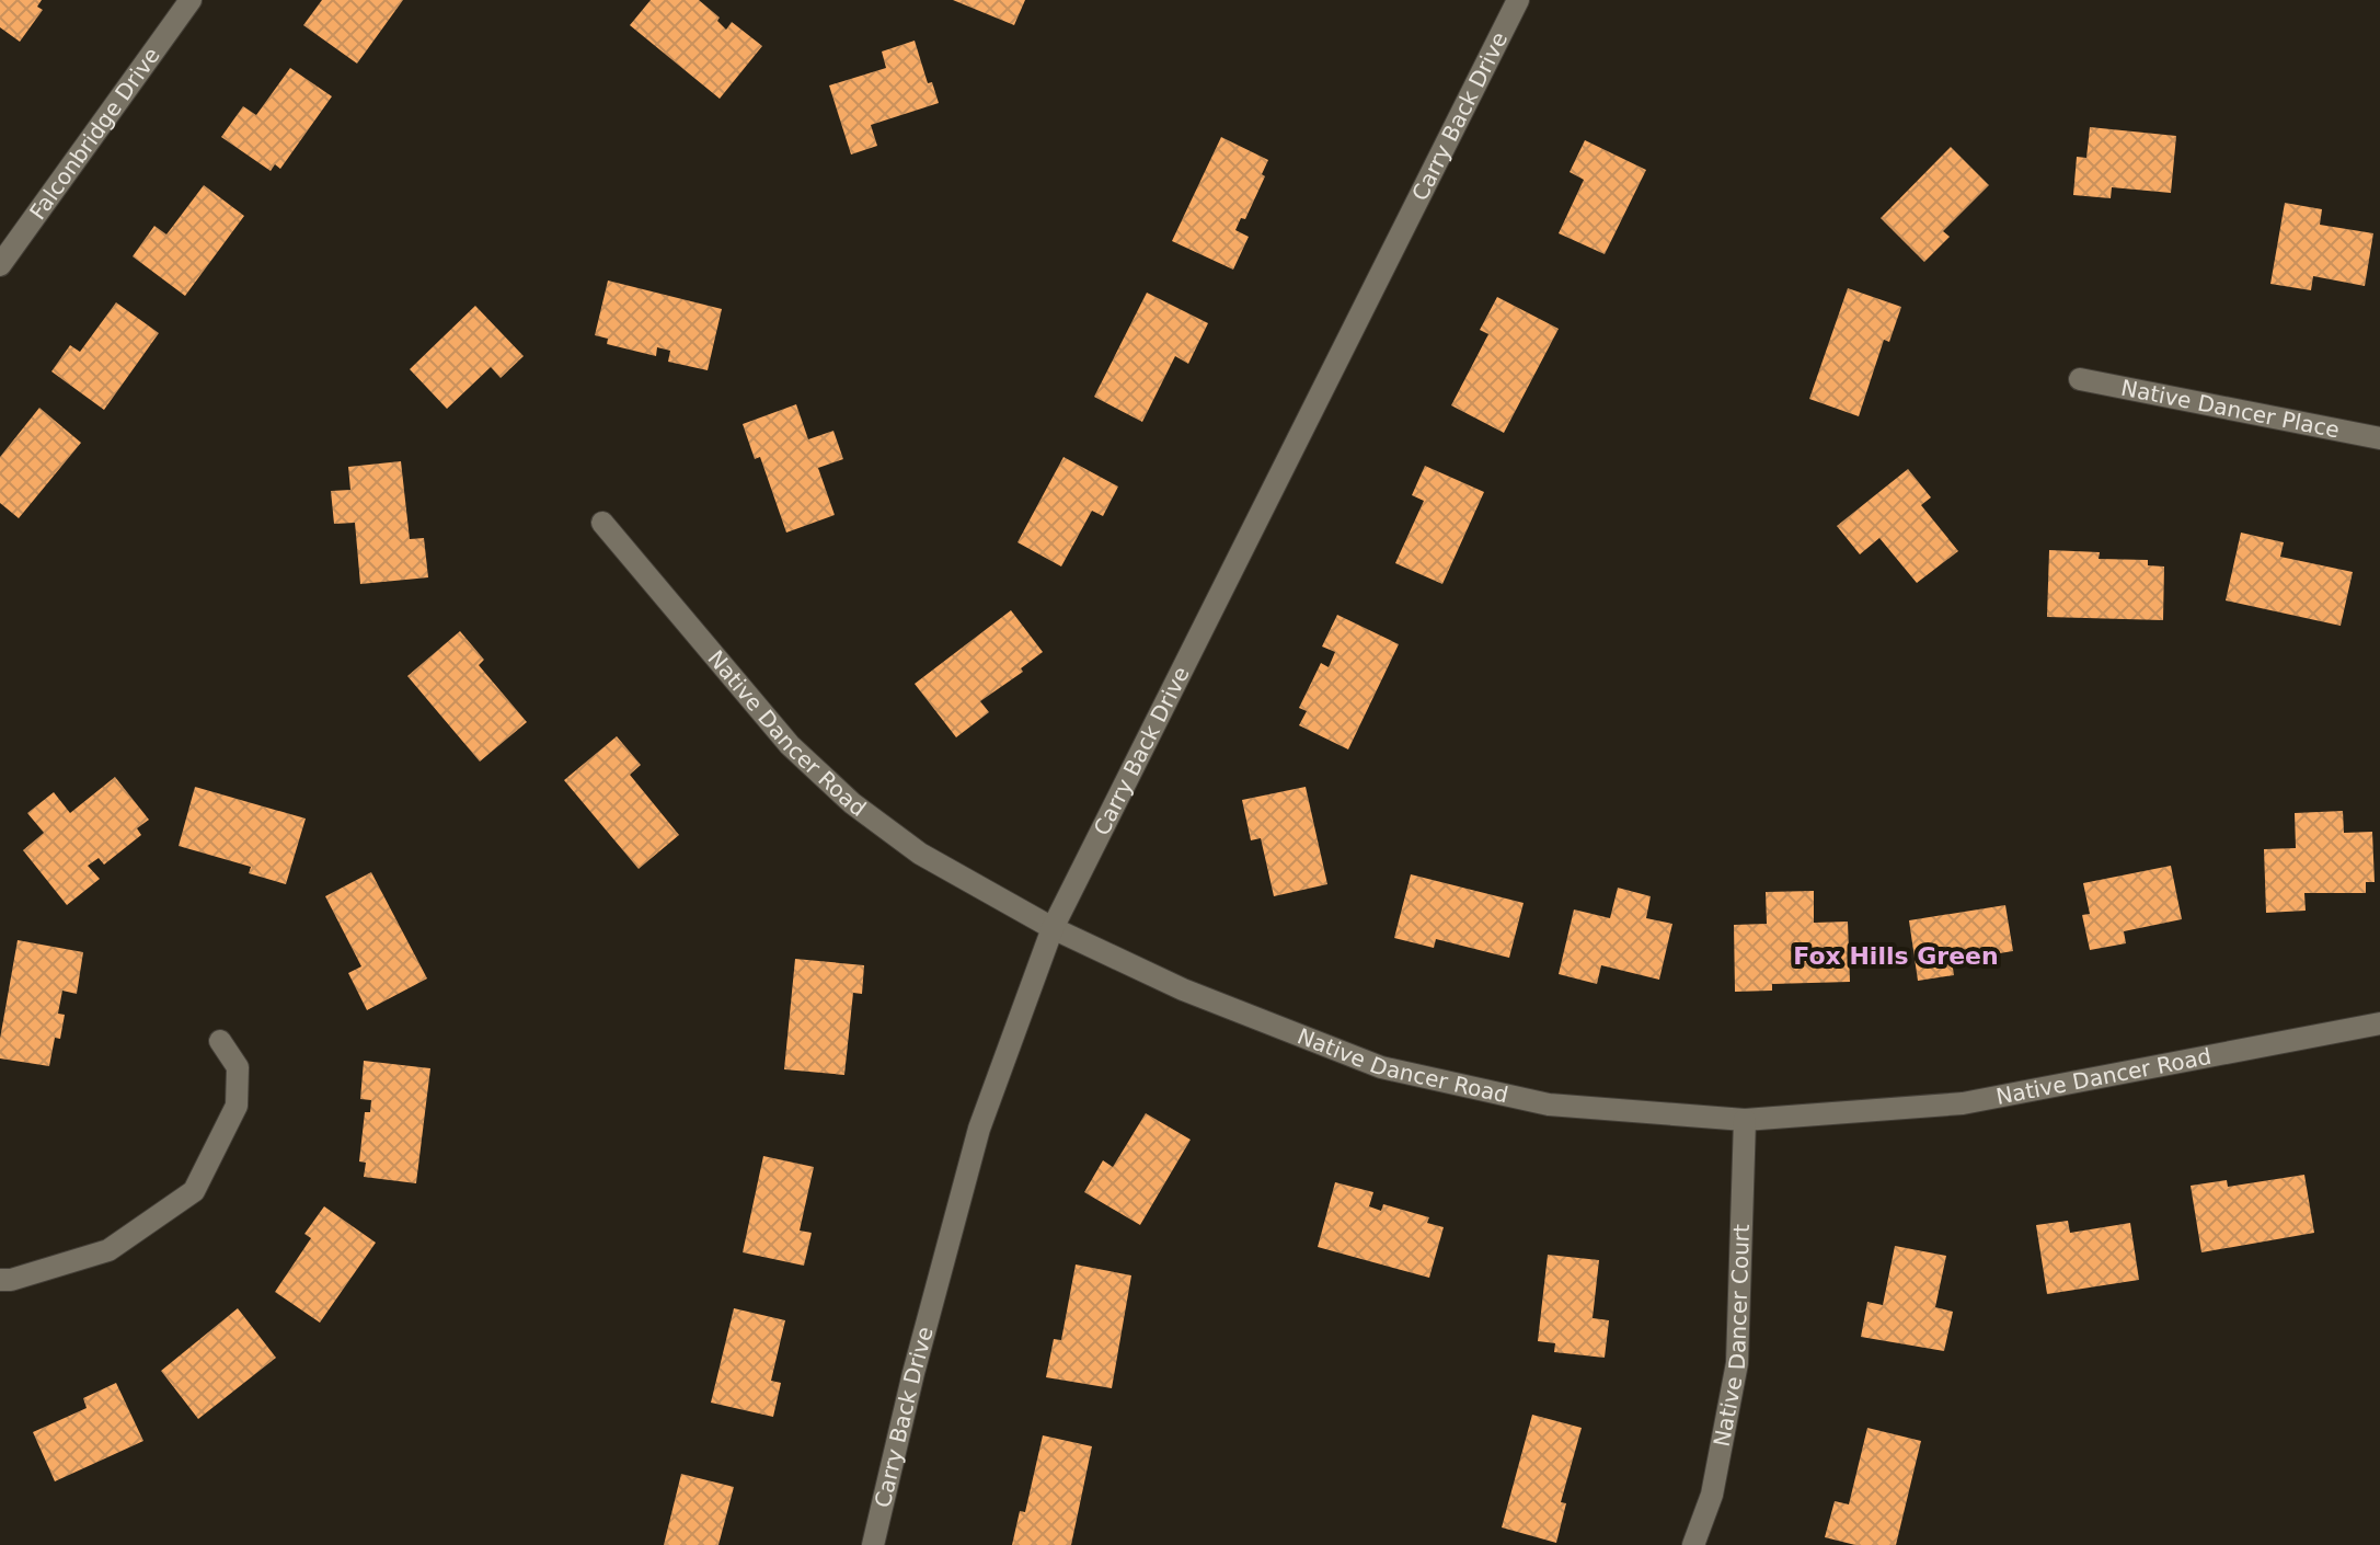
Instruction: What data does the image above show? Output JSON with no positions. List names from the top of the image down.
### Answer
{
  "streets": {
    "street": [
      "Carry Back Drive",
      "Falconbridge Drive",
      "Native Dancer Place",
      "Native Dancer Road",
      "Native Dancer Court"
    ]
  },
  "crossings": [
    ["Carry Back Drive", "Native Dancer Road"],
    ["Native Dancer Road", "Native Dancer Court"]
  ],
  "districts": ["Fox Hills Green"]
}
